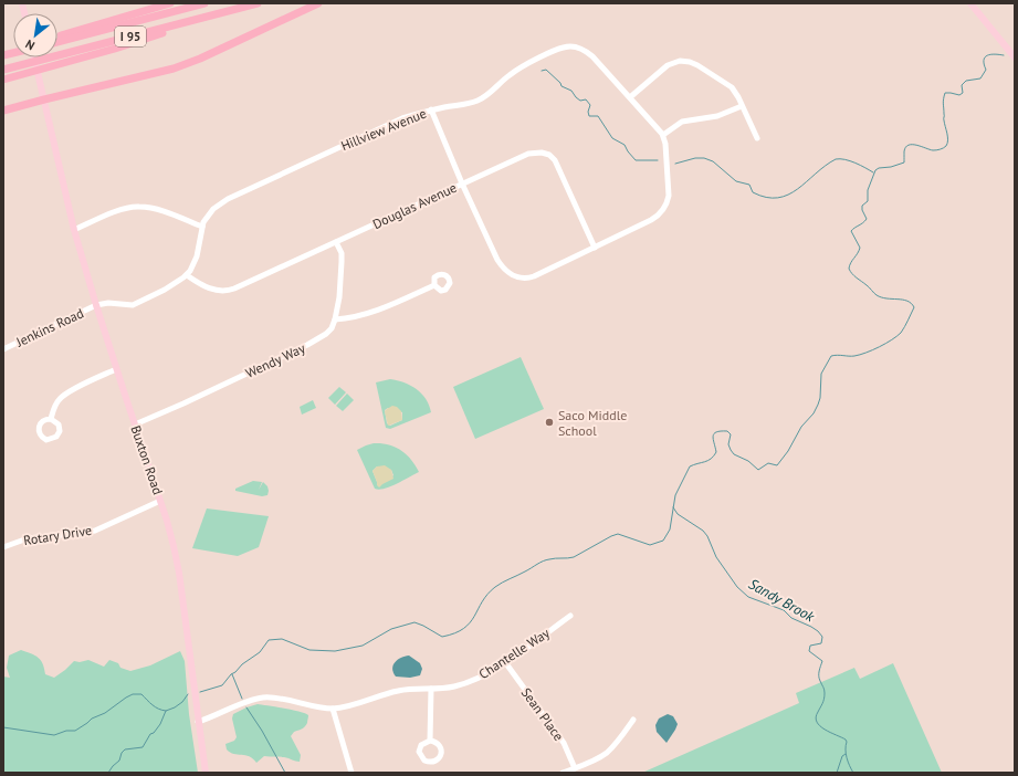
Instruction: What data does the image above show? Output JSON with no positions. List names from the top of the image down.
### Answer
{
  "streets": {
    "highway": ["I 95"],
    "main road": ["Buxton Road"],
    "street": [
      "Hillview Avenue",
      "Douglas Avenue",
      "Jenkins Road",
      "Wendy Way",
      "Rotary Drive",
      "Chantelle Way",
      "Sean Place"
    ]
  },
  "crossings": [
    ["Hillview Avenue", "Douglas Avenue"],
    ["Hillview Avenue", "Jenkins Road"],
    ["Hillview Avenue", "Buxton Road"],
    ["Jenkins Road", "Buxton Road"],
    ["Wendy Way", "Buxton Road"],
    ["Buxton Road", "Rotary Drive"],
    ["Buxton Road", "Chantelle Way"],
    ["Chantelle Way", "Sean Place"]
  ],
  "water": ["Sandy Brook"],
  "places": ["Saco Middle School"],
  "north": "bottom left"
}
